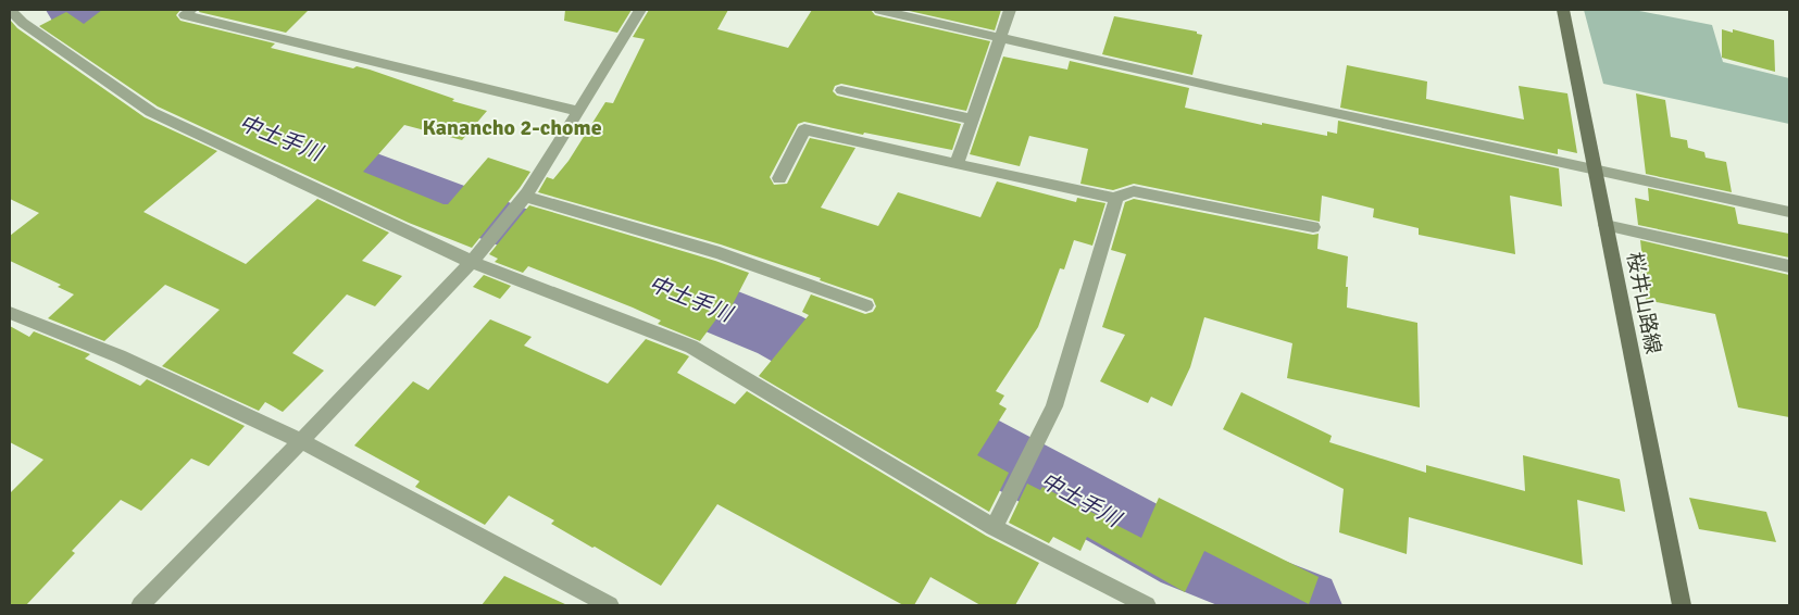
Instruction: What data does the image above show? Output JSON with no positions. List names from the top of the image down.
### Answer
{
  "streets": {
    "main road": ["桜井山路線"]
  },
  "districts": ["Kanancho 2-chome"],
  "water": ["中土手川"]
}
